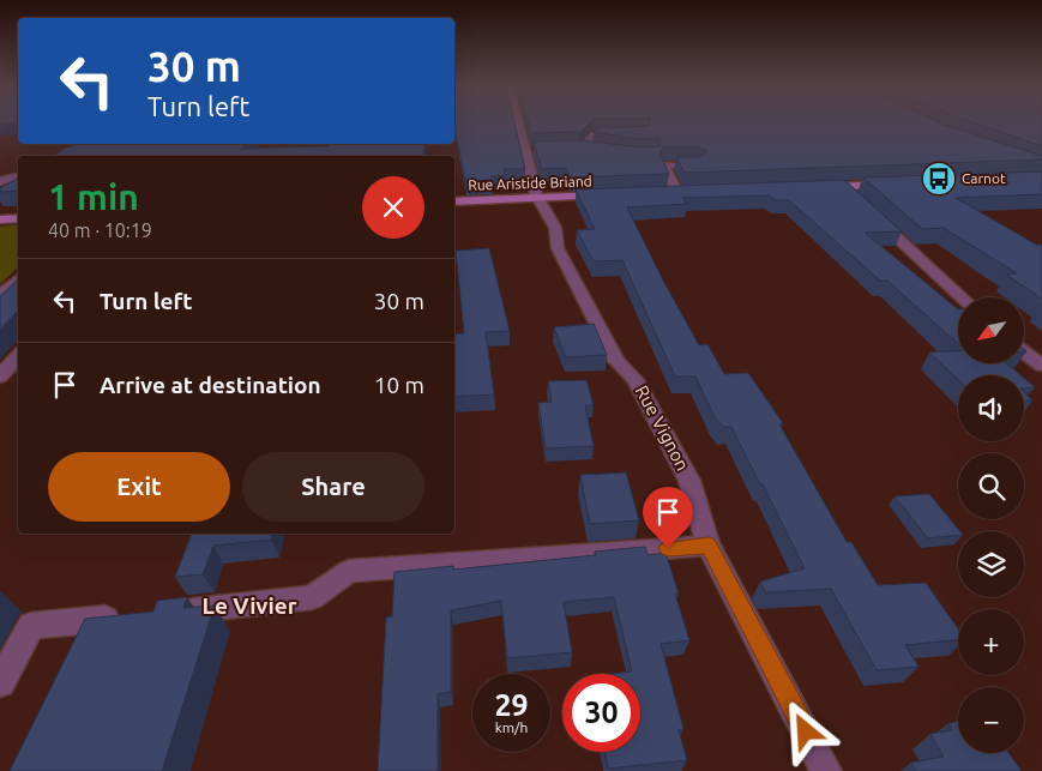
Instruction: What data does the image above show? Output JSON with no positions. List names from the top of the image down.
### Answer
{
  "streets": {
    "street": ["Rue Aristide Briand", "Rue Vignon"]
  },
  "crossings": [
    ["Rue Aristide Briand", "Rue Vignon"]
  ],
  "districts": ["Le Vivier"],
  "places": {
    "bus stop": ["Carnot"]
  },
  "north": "bottom left",
  "page": {
    "turn": ["30 m", "Turn left"],
    "heading": ["1 min", "40 m · 10:19"],
    "list": [
      {
        "name": "Turn left",
        "value": "30 m"
      },
      {
        "name": "Arrive at destination",
        "value": "10 m"
      }
    ],
    "map_buttons": ["+", "−"],
    "buttons": ["Exit", "Share"],
    "speed": "29 km/h",
    "limit": "30"
  }
}
